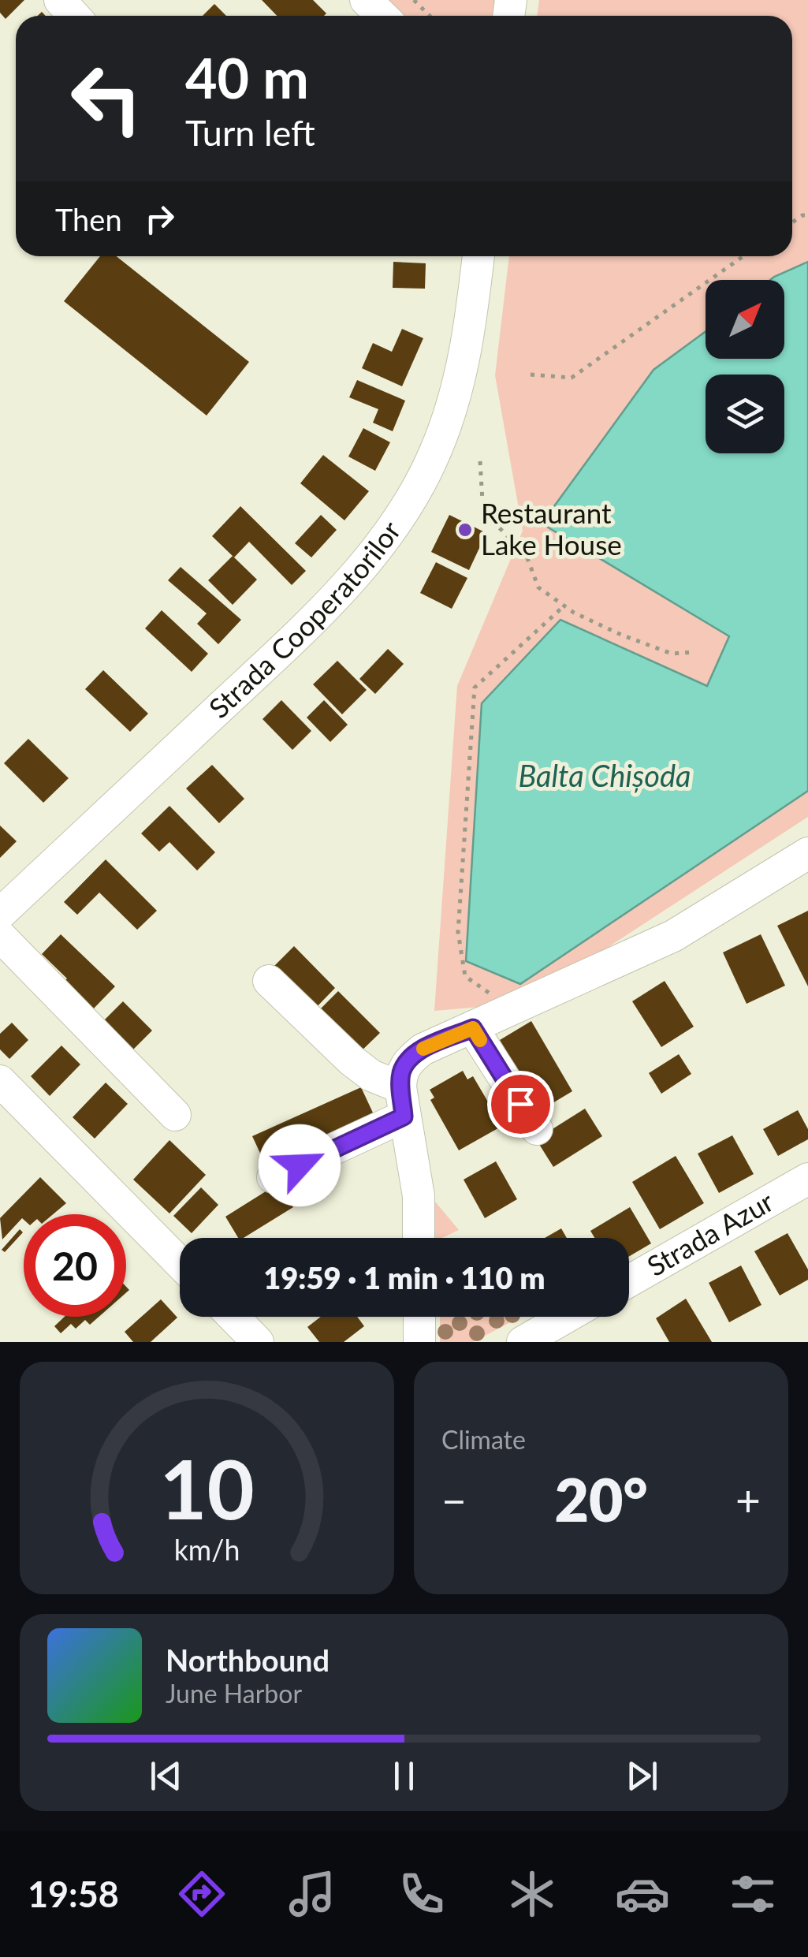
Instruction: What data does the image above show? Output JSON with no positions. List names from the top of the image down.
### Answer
{
  "streets": {
    "street": ["Strada Cooperatorilor", "Strada Azur"]
  },
  "water": ["Balta Chișoda"],
  "places": ["Restaurant Lake House"],
  "north": "top right",
  "page": {
    "turn": ["40 m", "Turn left"],
    "then": "Then",
    "limit": "20",
    "trip": "19:59 · 1 min · 110 m",
    "tile": "Climate",
    "heat": ["−", "20°", "+"],
    "song": ["Northbound", "June Harbor"],
    "tabs": "19:58",
    "gauge": ["10", "km/h"]
  }
}
